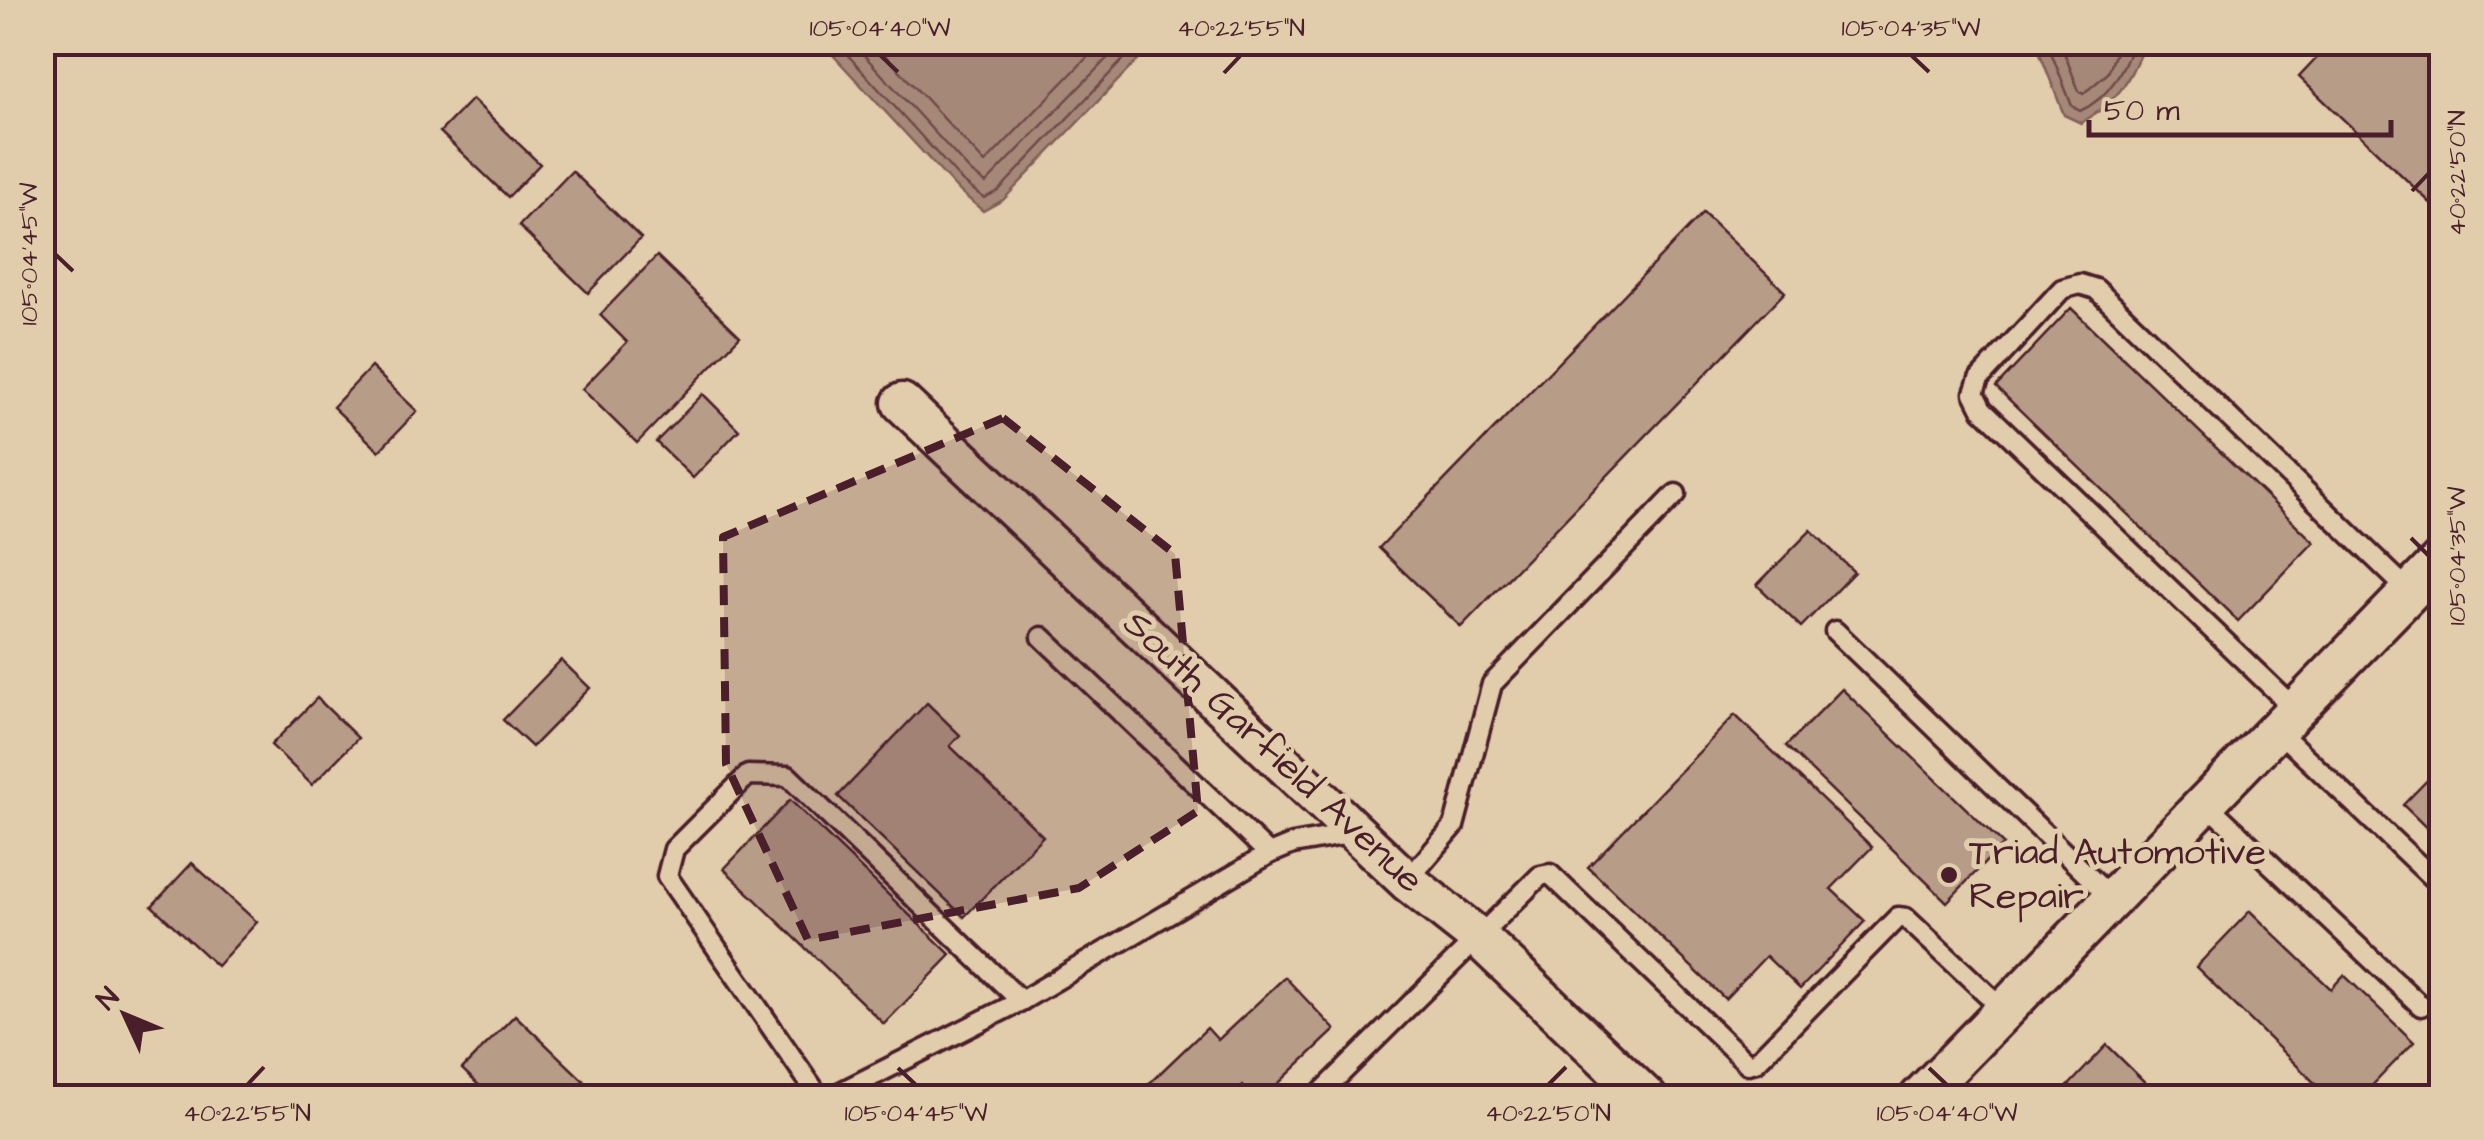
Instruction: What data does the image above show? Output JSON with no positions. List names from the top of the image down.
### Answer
{
  "streets": {
    "street": ["South Garfield Avenue"]
  },
  "places": ["Triad Automotive Repair"],
  "scale_bar": "50 m",
  "north": "top left",
  "coordinates": [
    "105°04'40\"W",
    "40°22'55\"N",
    "105°04'35\"W",
    "40°22'50\"N",
    "105°04'45\"W"
  ]
}
